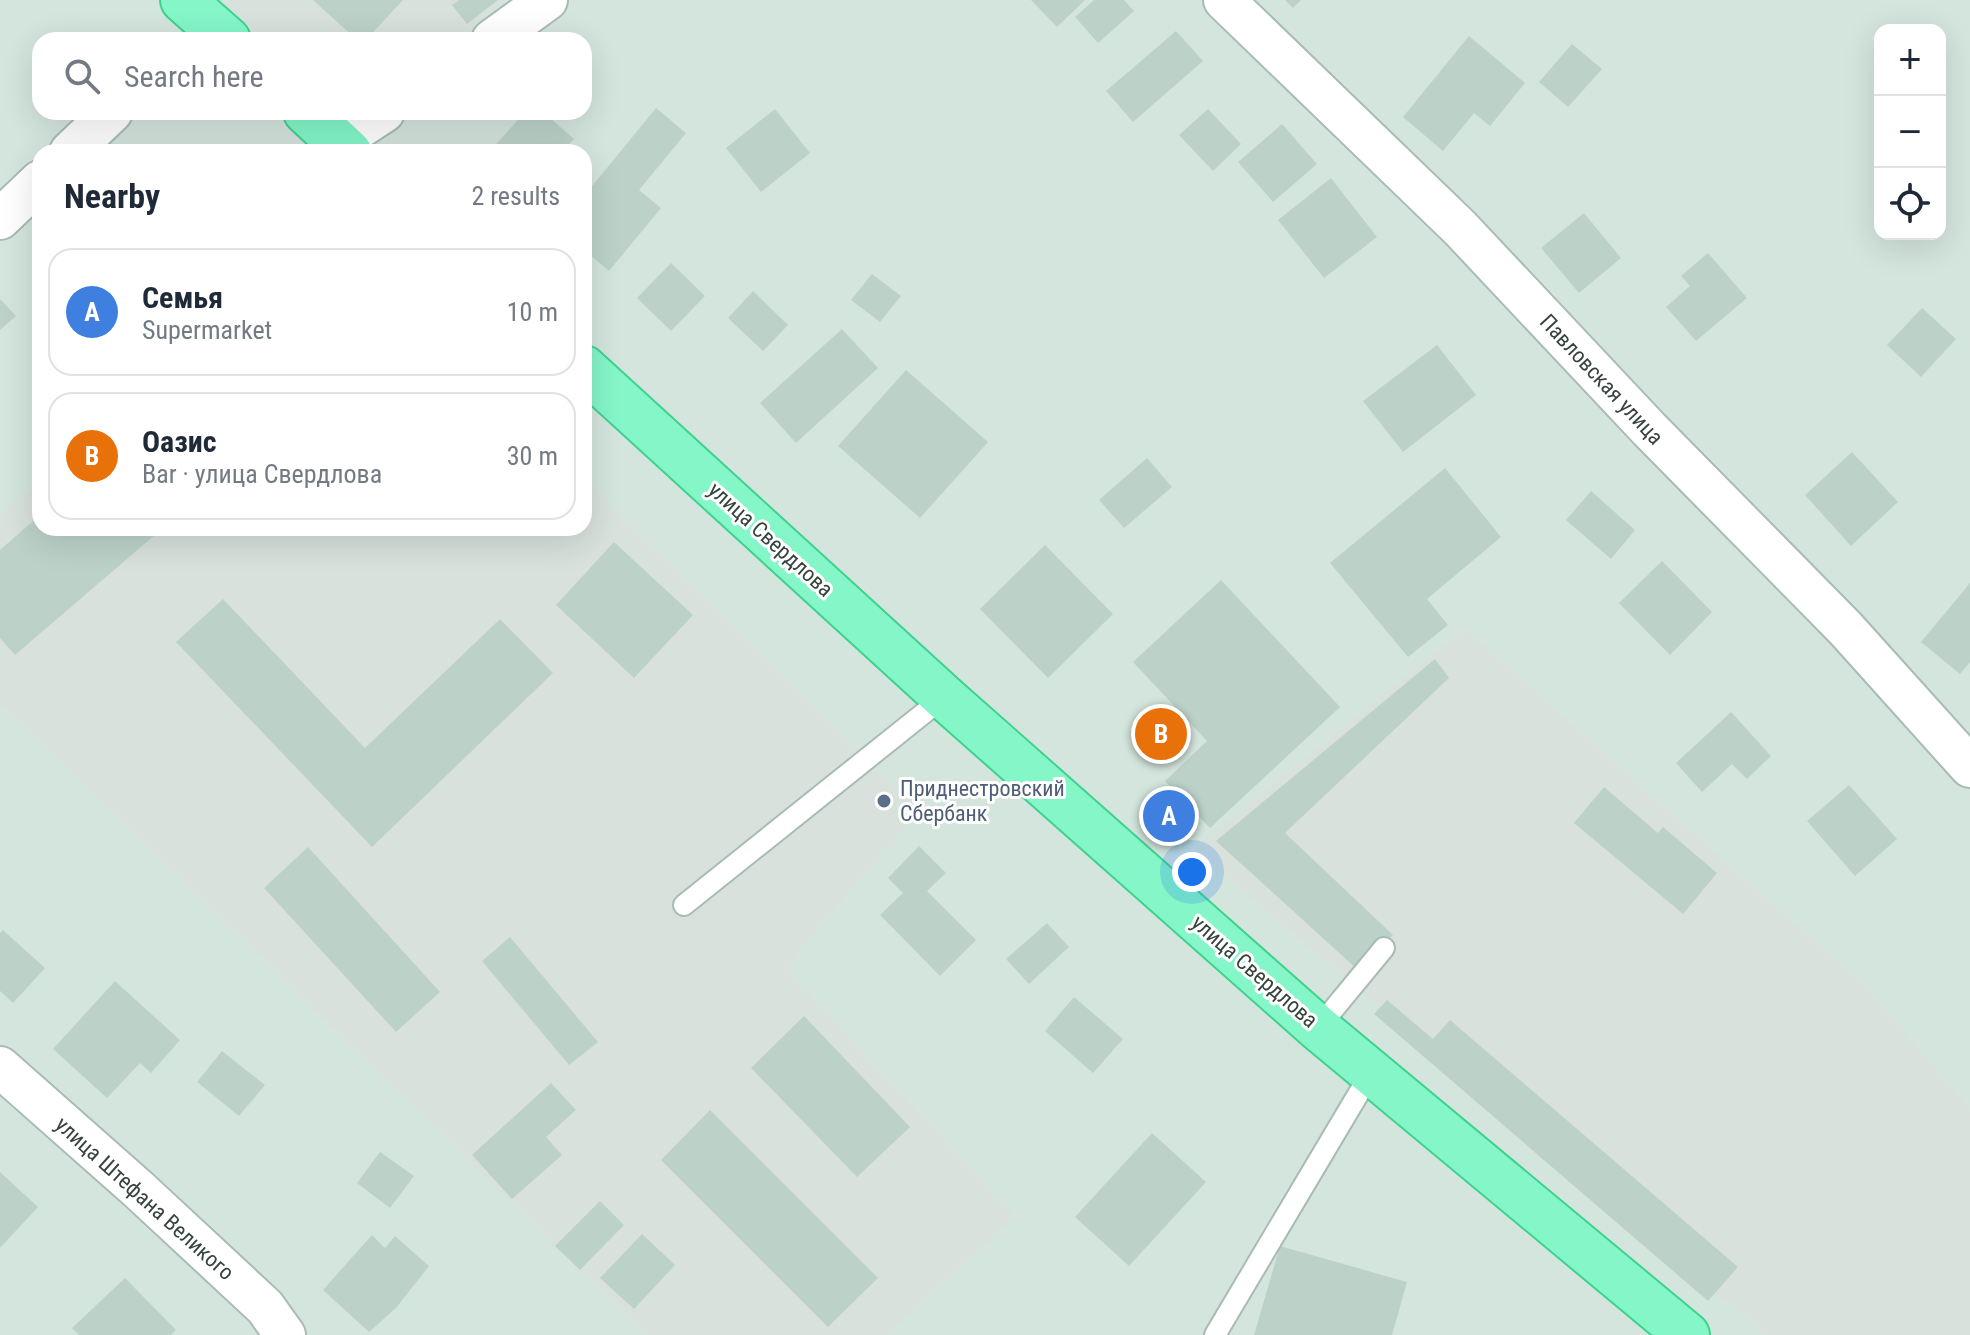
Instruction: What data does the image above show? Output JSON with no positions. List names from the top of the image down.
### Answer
{
  "streets": {
    "highway": ["улица Свердлова"],
    "street": ["Павловская улица", "улица Штефана Великого"]
  },
  "places": ["Приднестровский Сбербанк"],
  "page": {
    "map_buttons": ["+", "−"],
    "search": "Search here",
    "heading": ["Nearby", "2 results"],
    "list": [
      {
        "mark": "A",
        "name": "Семья",
        "note": "Supermarket",
        "value": "10 m"
      },
      {
        "mark": "B",
        "name": "Оазис",
        "note": "Bar · улица Свердлова",
        "value": "30 m"
      }
    ],
    "pins": ["B", "A"]
  }
}
